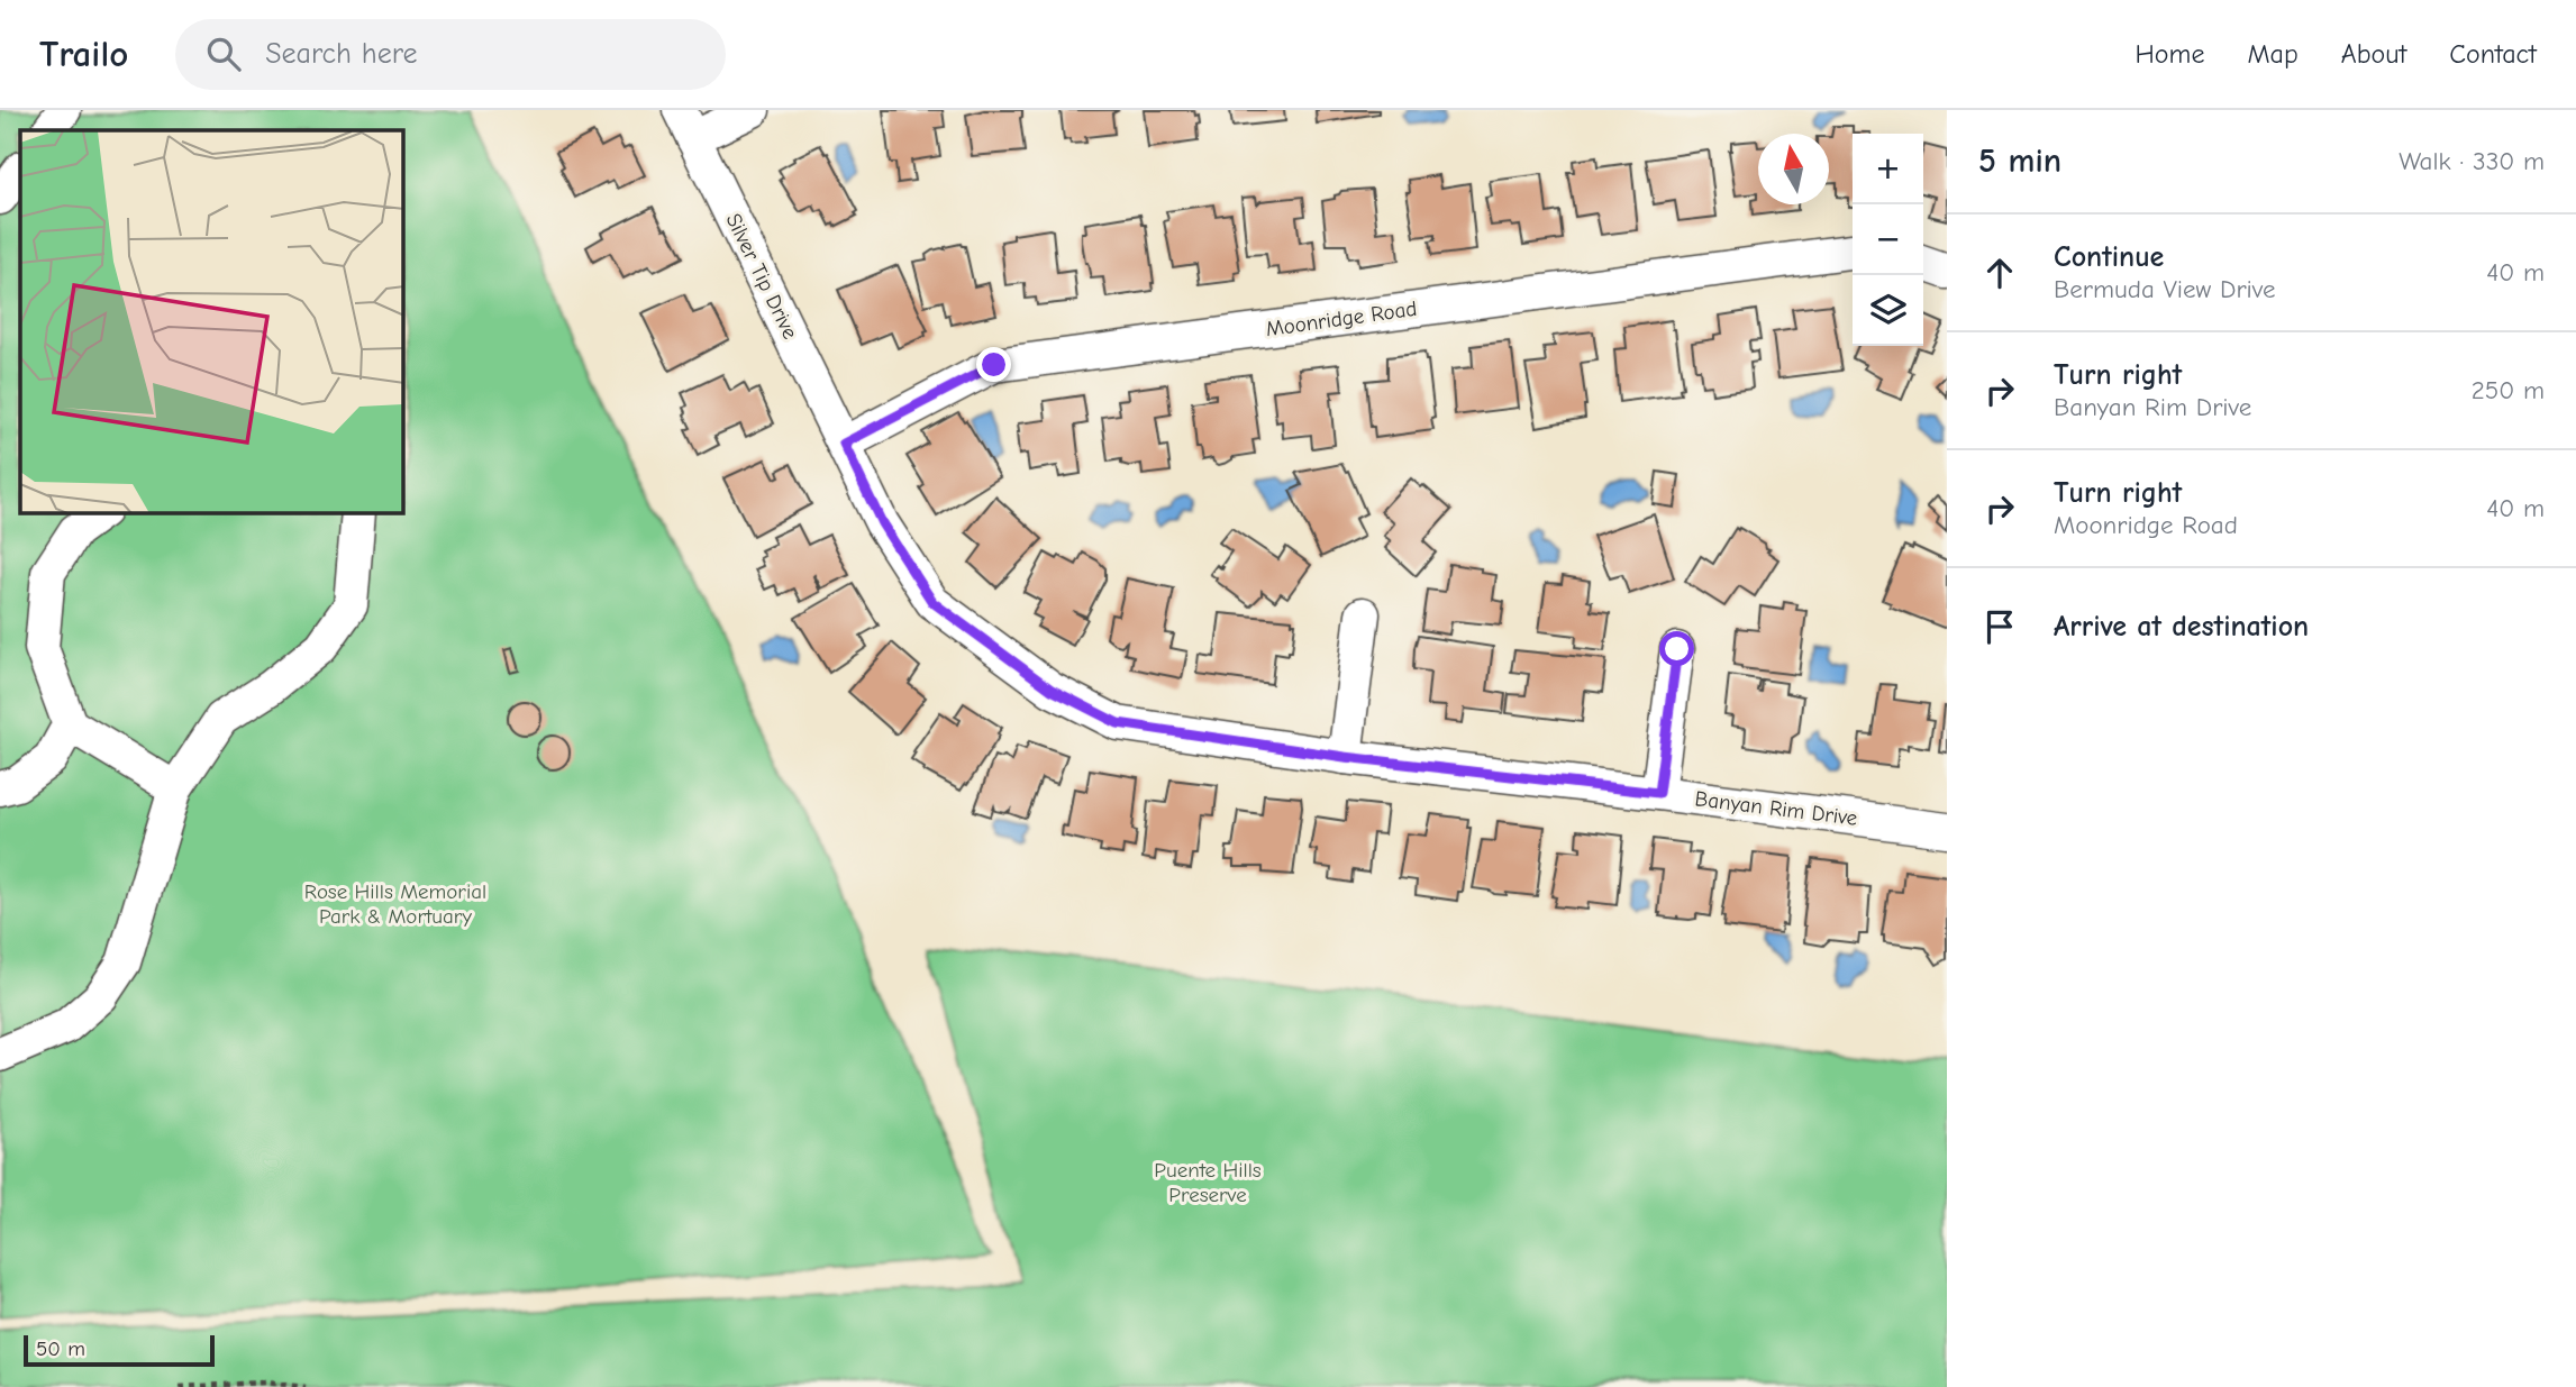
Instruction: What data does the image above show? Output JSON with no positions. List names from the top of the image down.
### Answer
{
  "streets": {
    "street": ["Silver Tip Drive", "Moonridge Road", "Banyan Rim Drive"]
  },
  "crossings": [
    ["Silver Tip Drive", "Moonridge Road"],
    ["Silver Tip Drive", "Banyan Rim Drive"],
    ["Moonridge Road", "Banyan Rim Drive"]
  ],
  "parks": ["Rose Hills Memorial Park & Mortuary", "Puente Hills Preserve"],
  "scale_bar": "50 m",
  "north": "top",
  "page": {
    "header": "Trailo",
    "search": "Search here",
    "nav": [
      "Home",
      "Map",
      "About",
      "Contact"
    ],
    "heading": ["5 min", "Walk · 330 m"],
    "map_buttons": ["+", "−"],
    "list": [
      ["Continue", "Bermuda View Drive", "40 m"],
      ["Turn right", "Banyan Rim Drive", "250 m"],
      ["Turn right", "Moonridge Road", "40 m"],
      "Arrive at destination"
    ],
    "scale": "50 m"
  }
}
